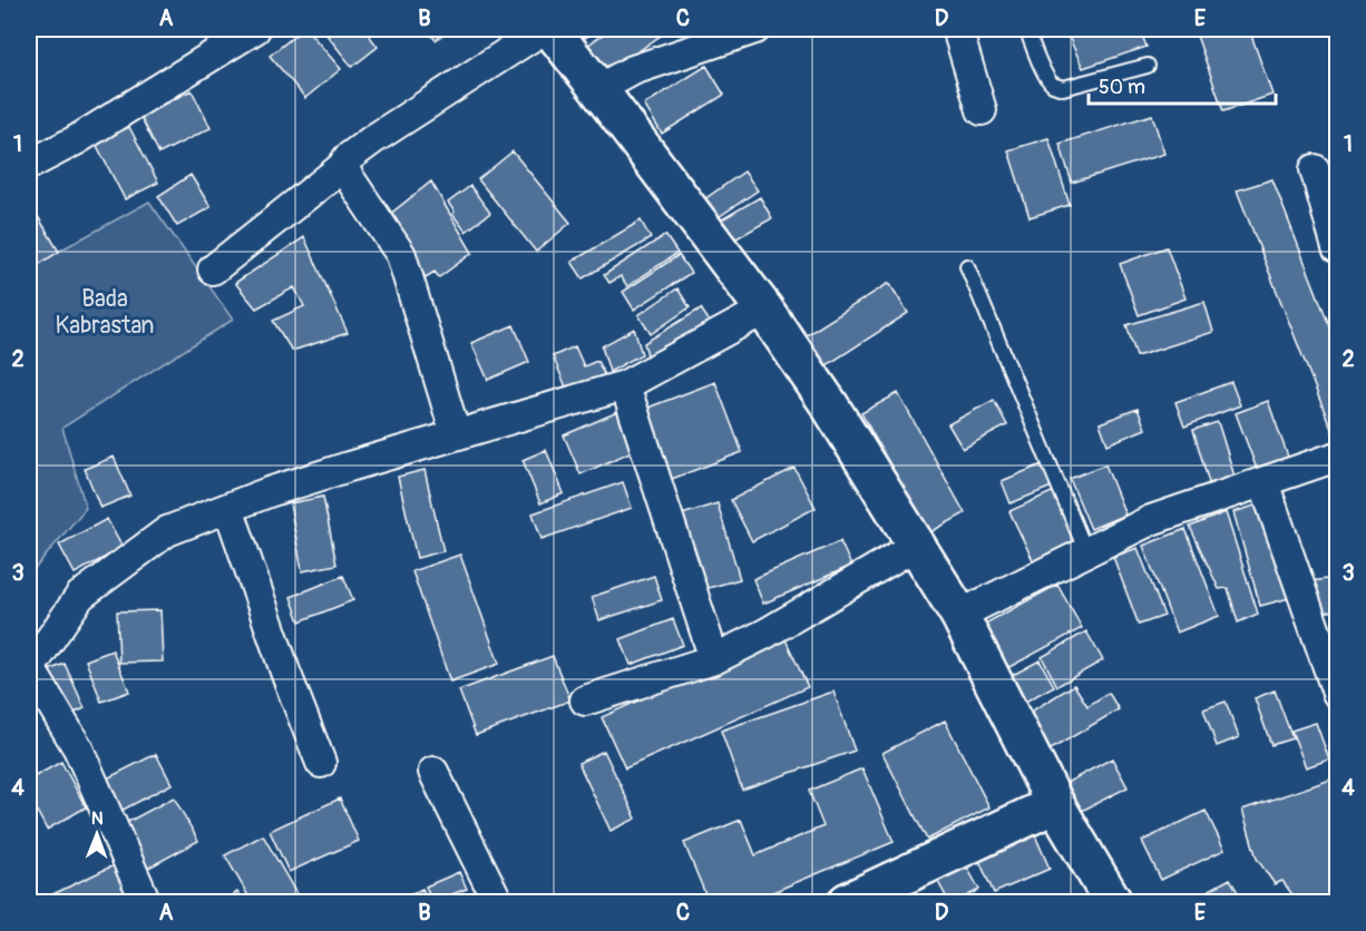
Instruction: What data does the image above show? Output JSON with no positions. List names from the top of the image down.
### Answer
{
  "parks": ["Bada Kabrastan"],
  "scale_bar": "50 m",
  "north": "top",
  "grid": {
    "columns": [
      "A",
      "B",
      "C",
      "D",
      "E"
    ],
    "rows": [
      "1",
      "2",
      "3",
      "4"
    ]
  }
}
